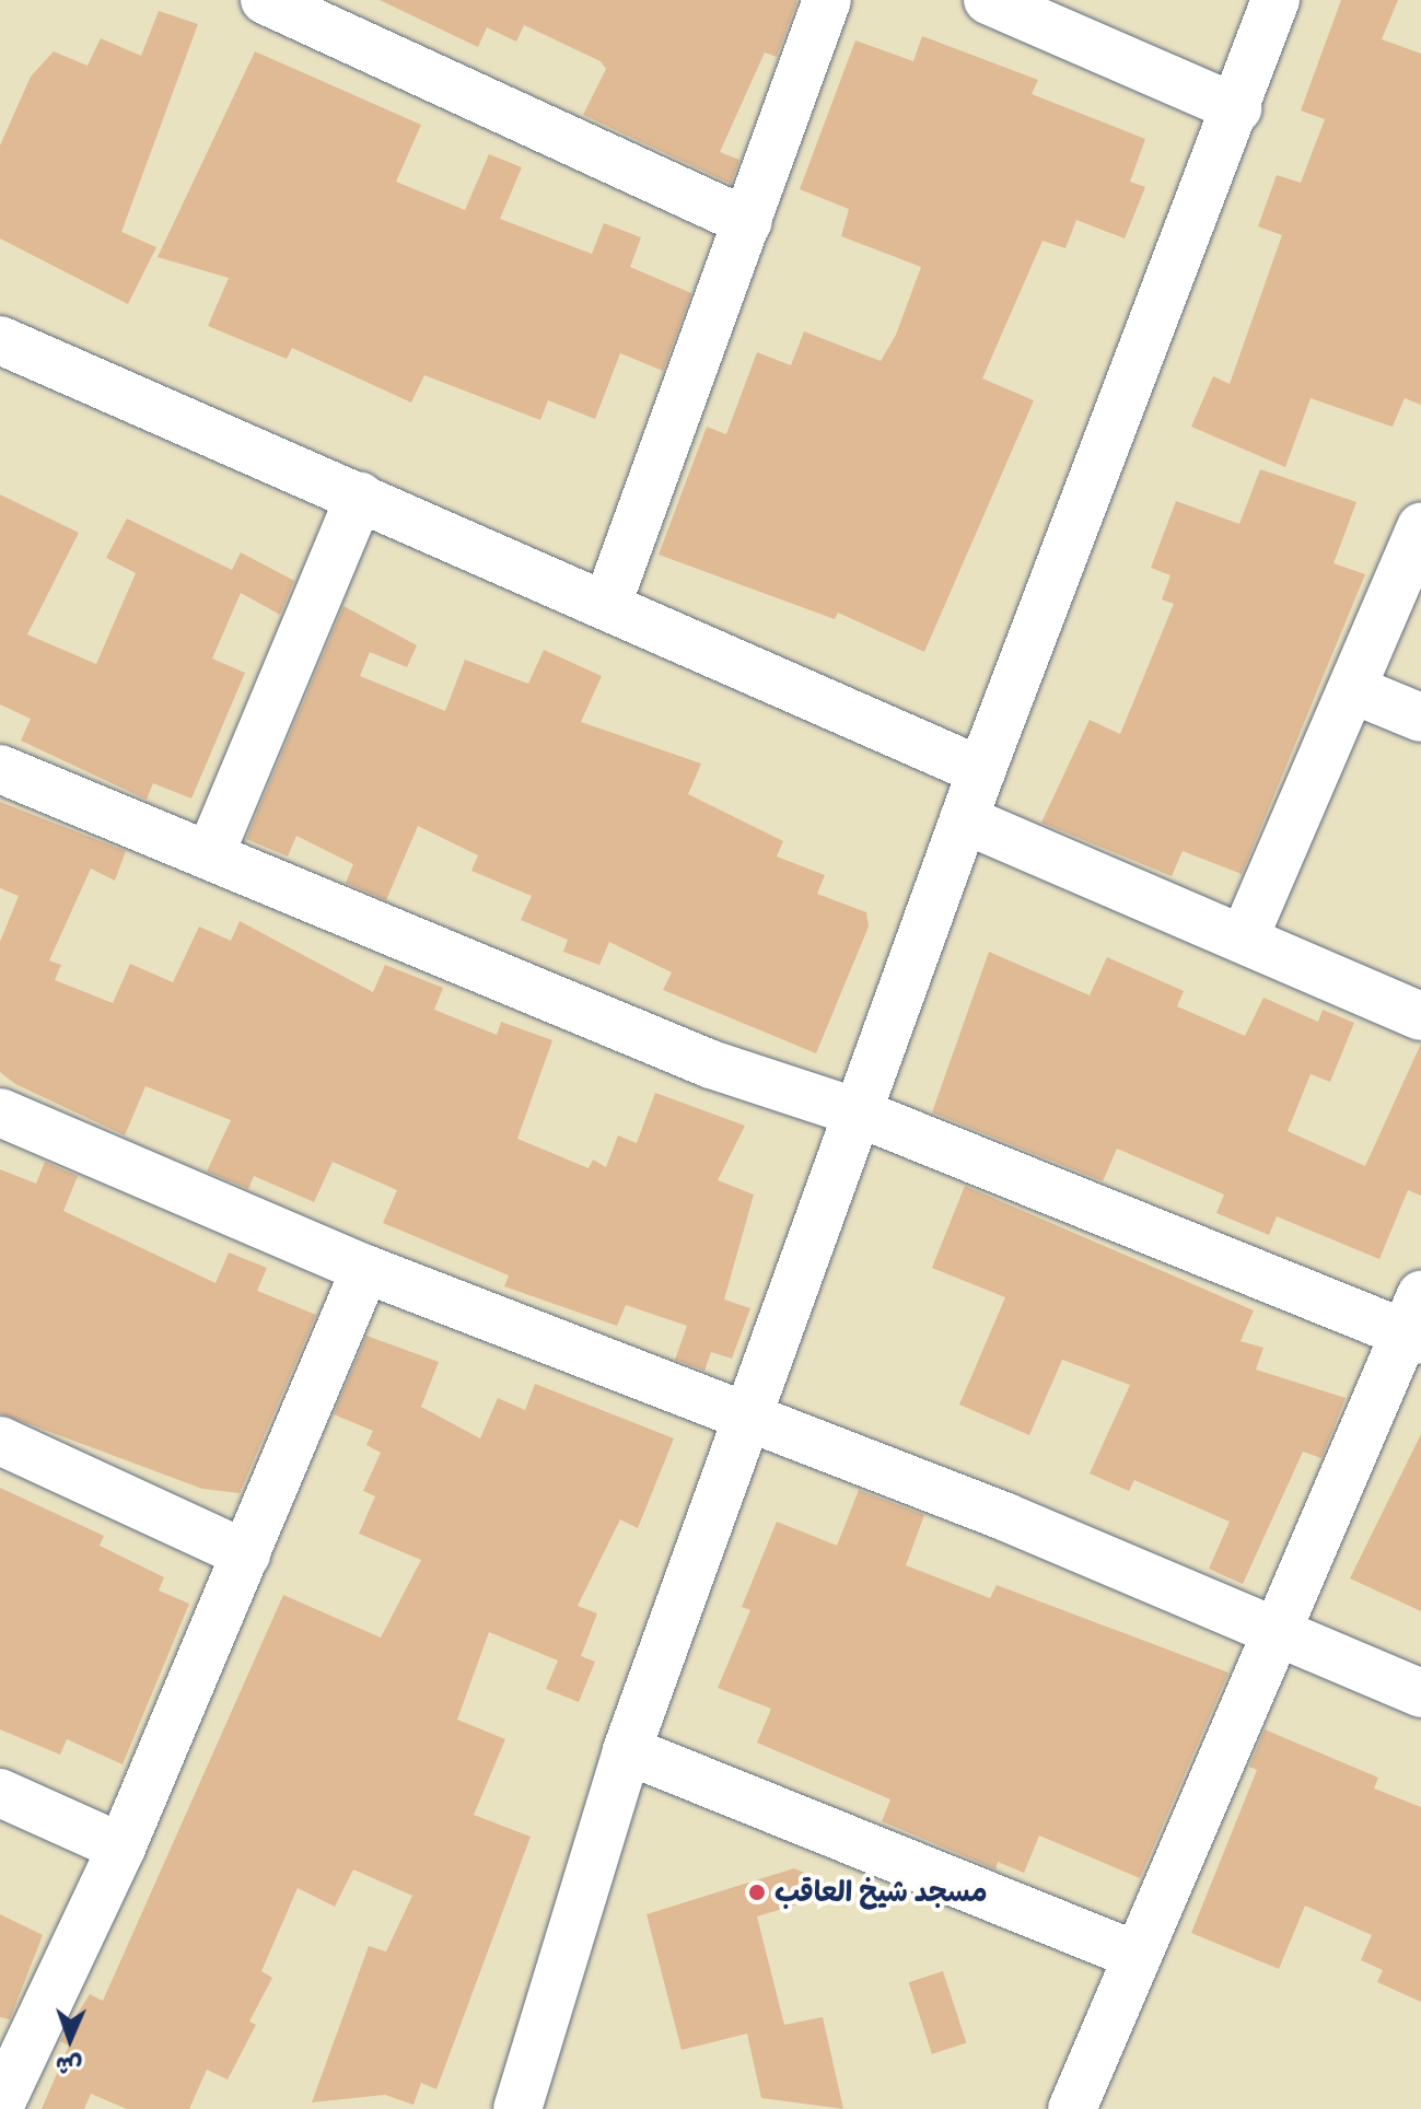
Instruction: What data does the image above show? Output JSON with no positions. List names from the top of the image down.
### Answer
{
  "places": ["مسجد شيخ العاقب"],
  "north": "bottom"
}
